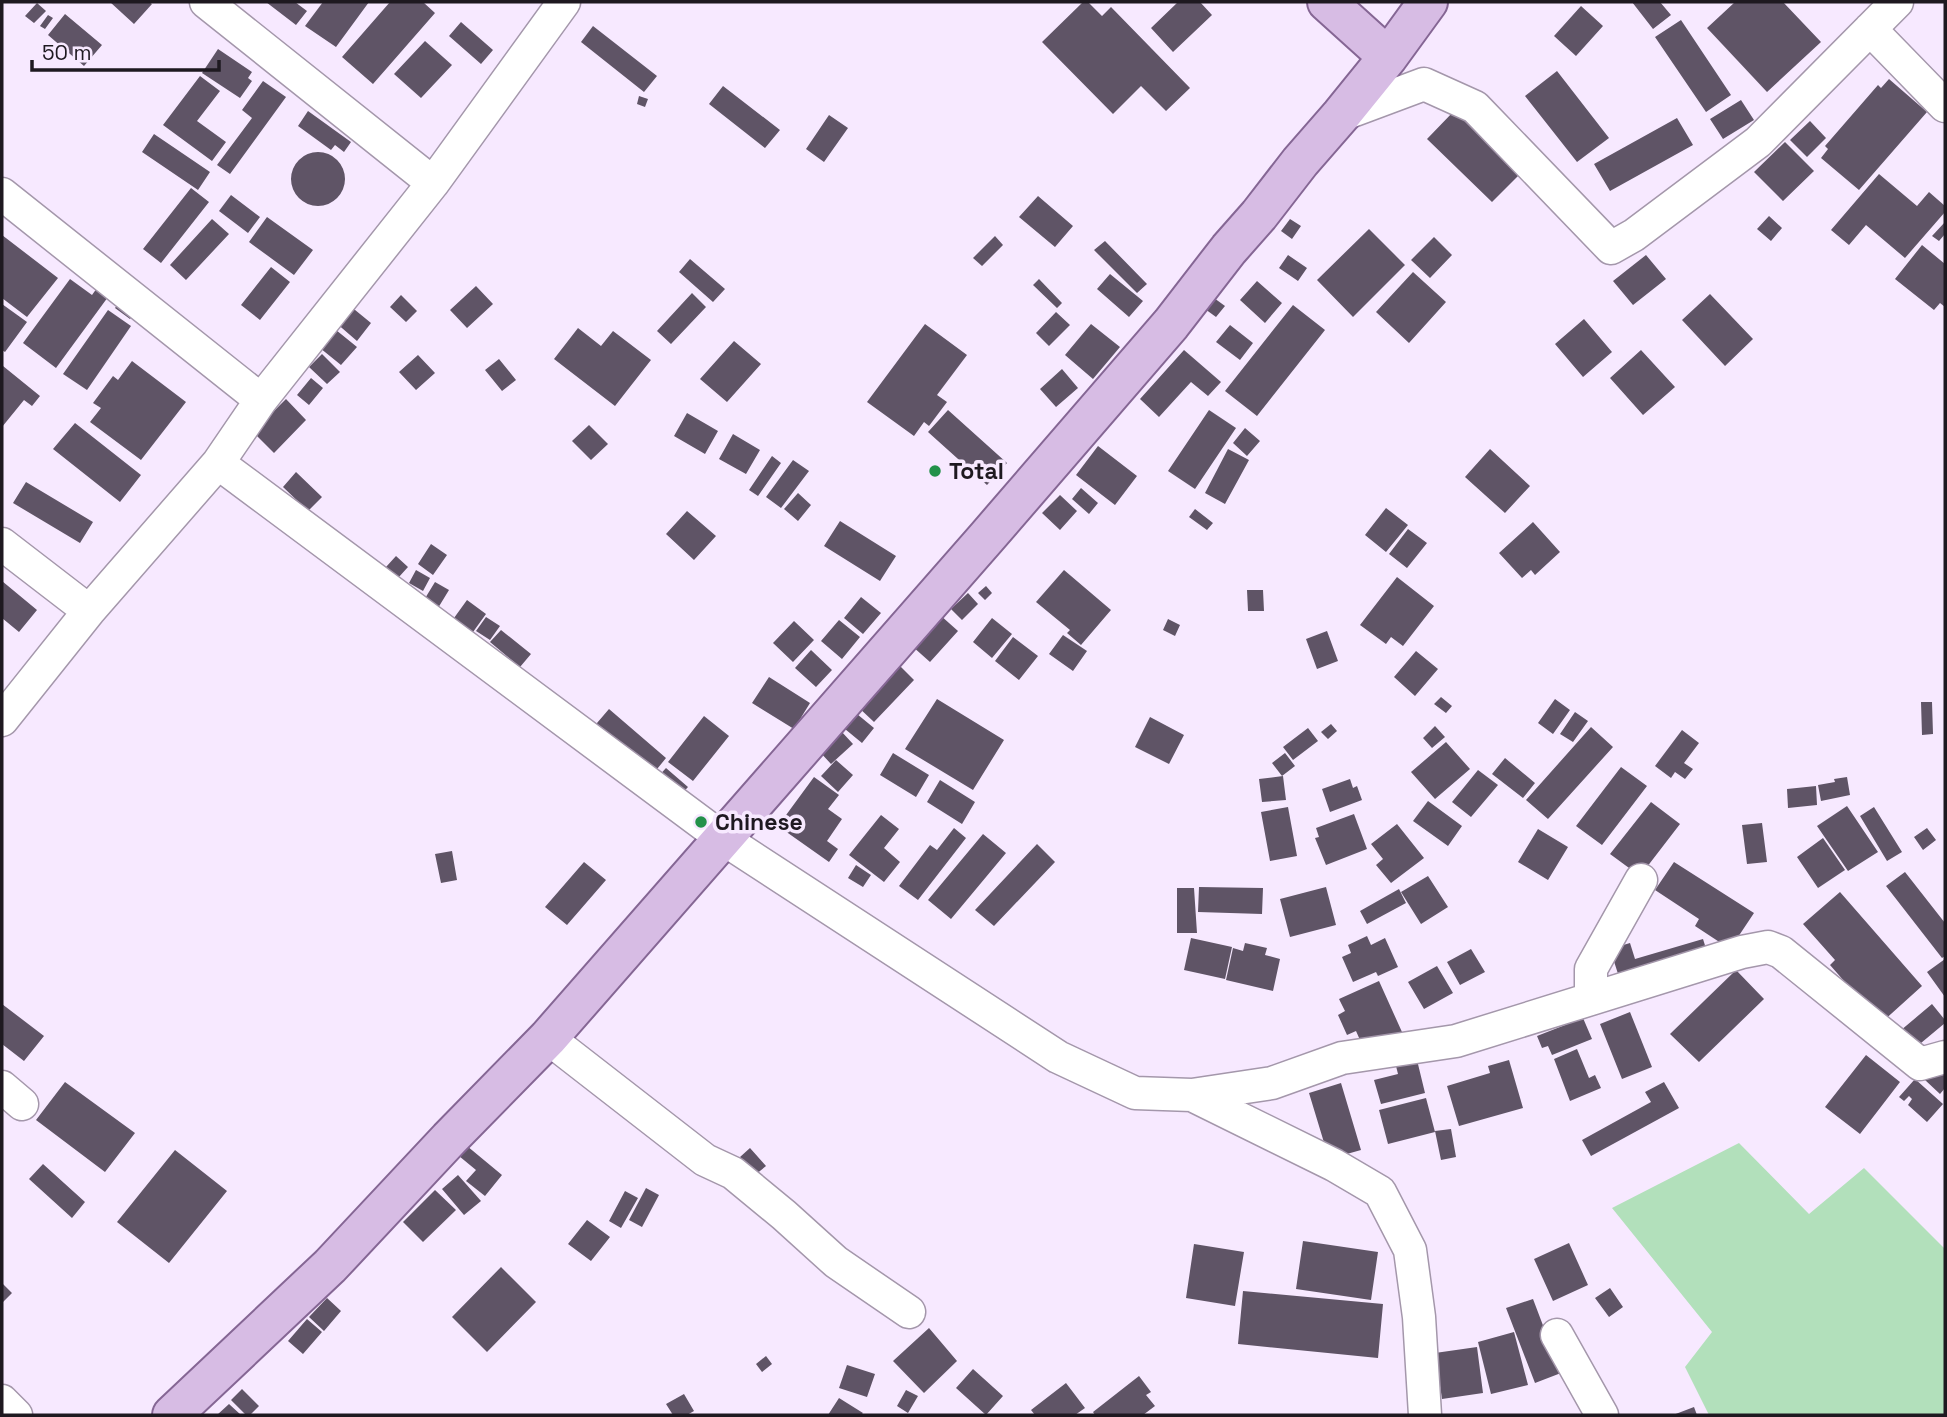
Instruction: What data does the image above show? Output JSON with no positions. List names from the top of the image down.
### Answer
{
  "places": ["Total", "Chinese"],
  "scale_bar": "50 m"
}
